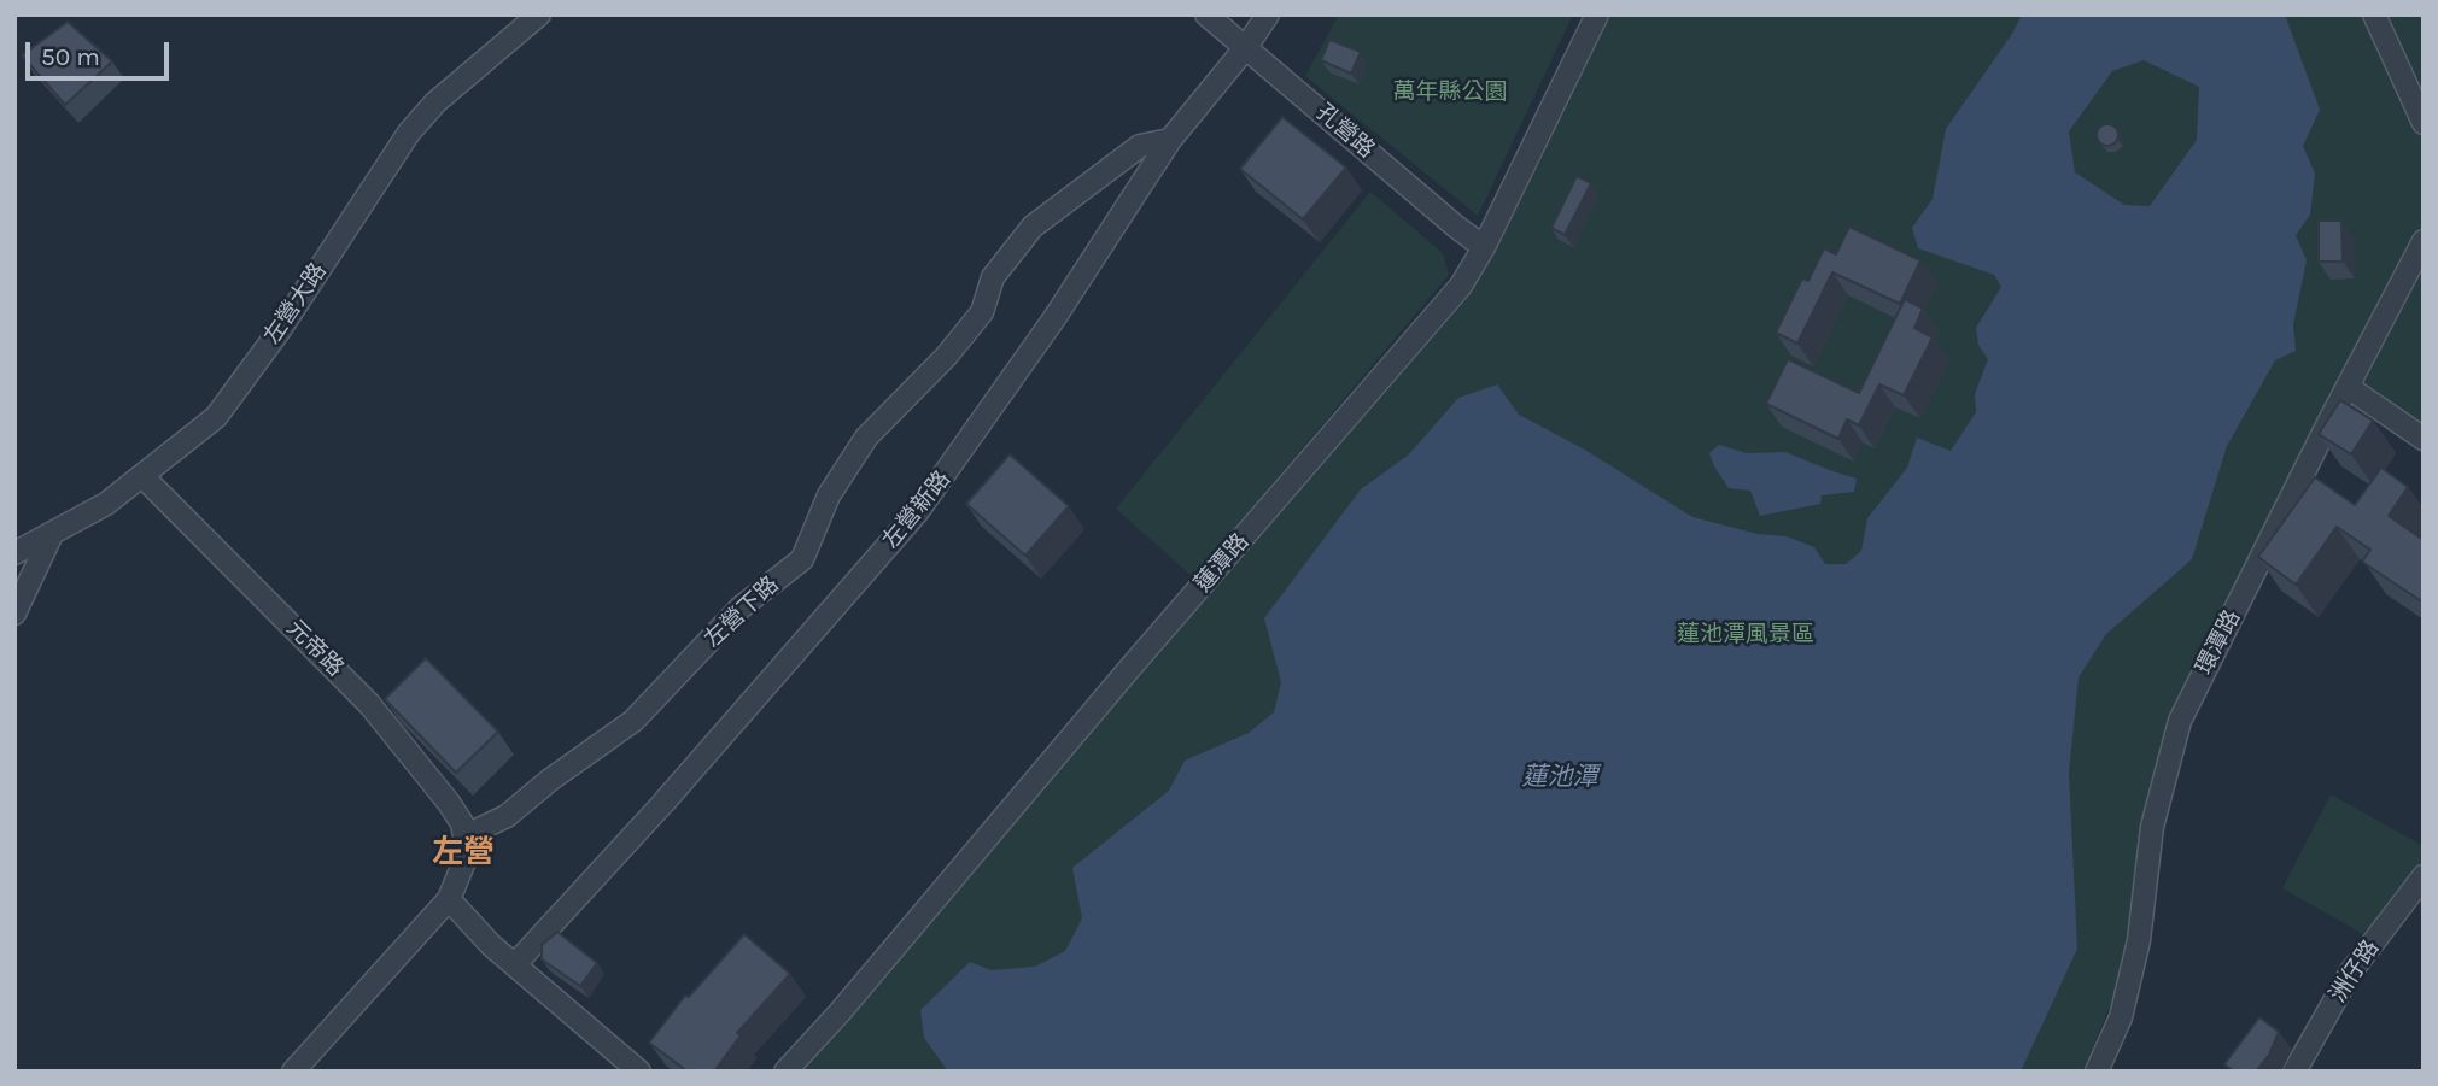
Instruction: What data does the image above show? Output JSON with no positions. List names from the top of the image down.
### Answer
{
  "streets": {
    "street": [
      "孔營路",
      "左營大路",
      "左營新路",
      "蓮潭路",
      "左營下路",
      "環潭路",
      "元帝路",
      "洲仔路"
    ]
  },
  "crossings": [
    ["孔營路", "左營新路"],
    ["孔營路", "蓮潭路"],
    ["左營大路", "元帝路"],
    ["左營新路", "左營下路"],
    ["左營下路", "元帝路"]
  ],
  "districts": ["左營"],
  "water": ["蓮池潭"],
  "parks": ["萬年縣公園", "蓮池潭風景區"],
  "scale_bar": "50 m"
}
